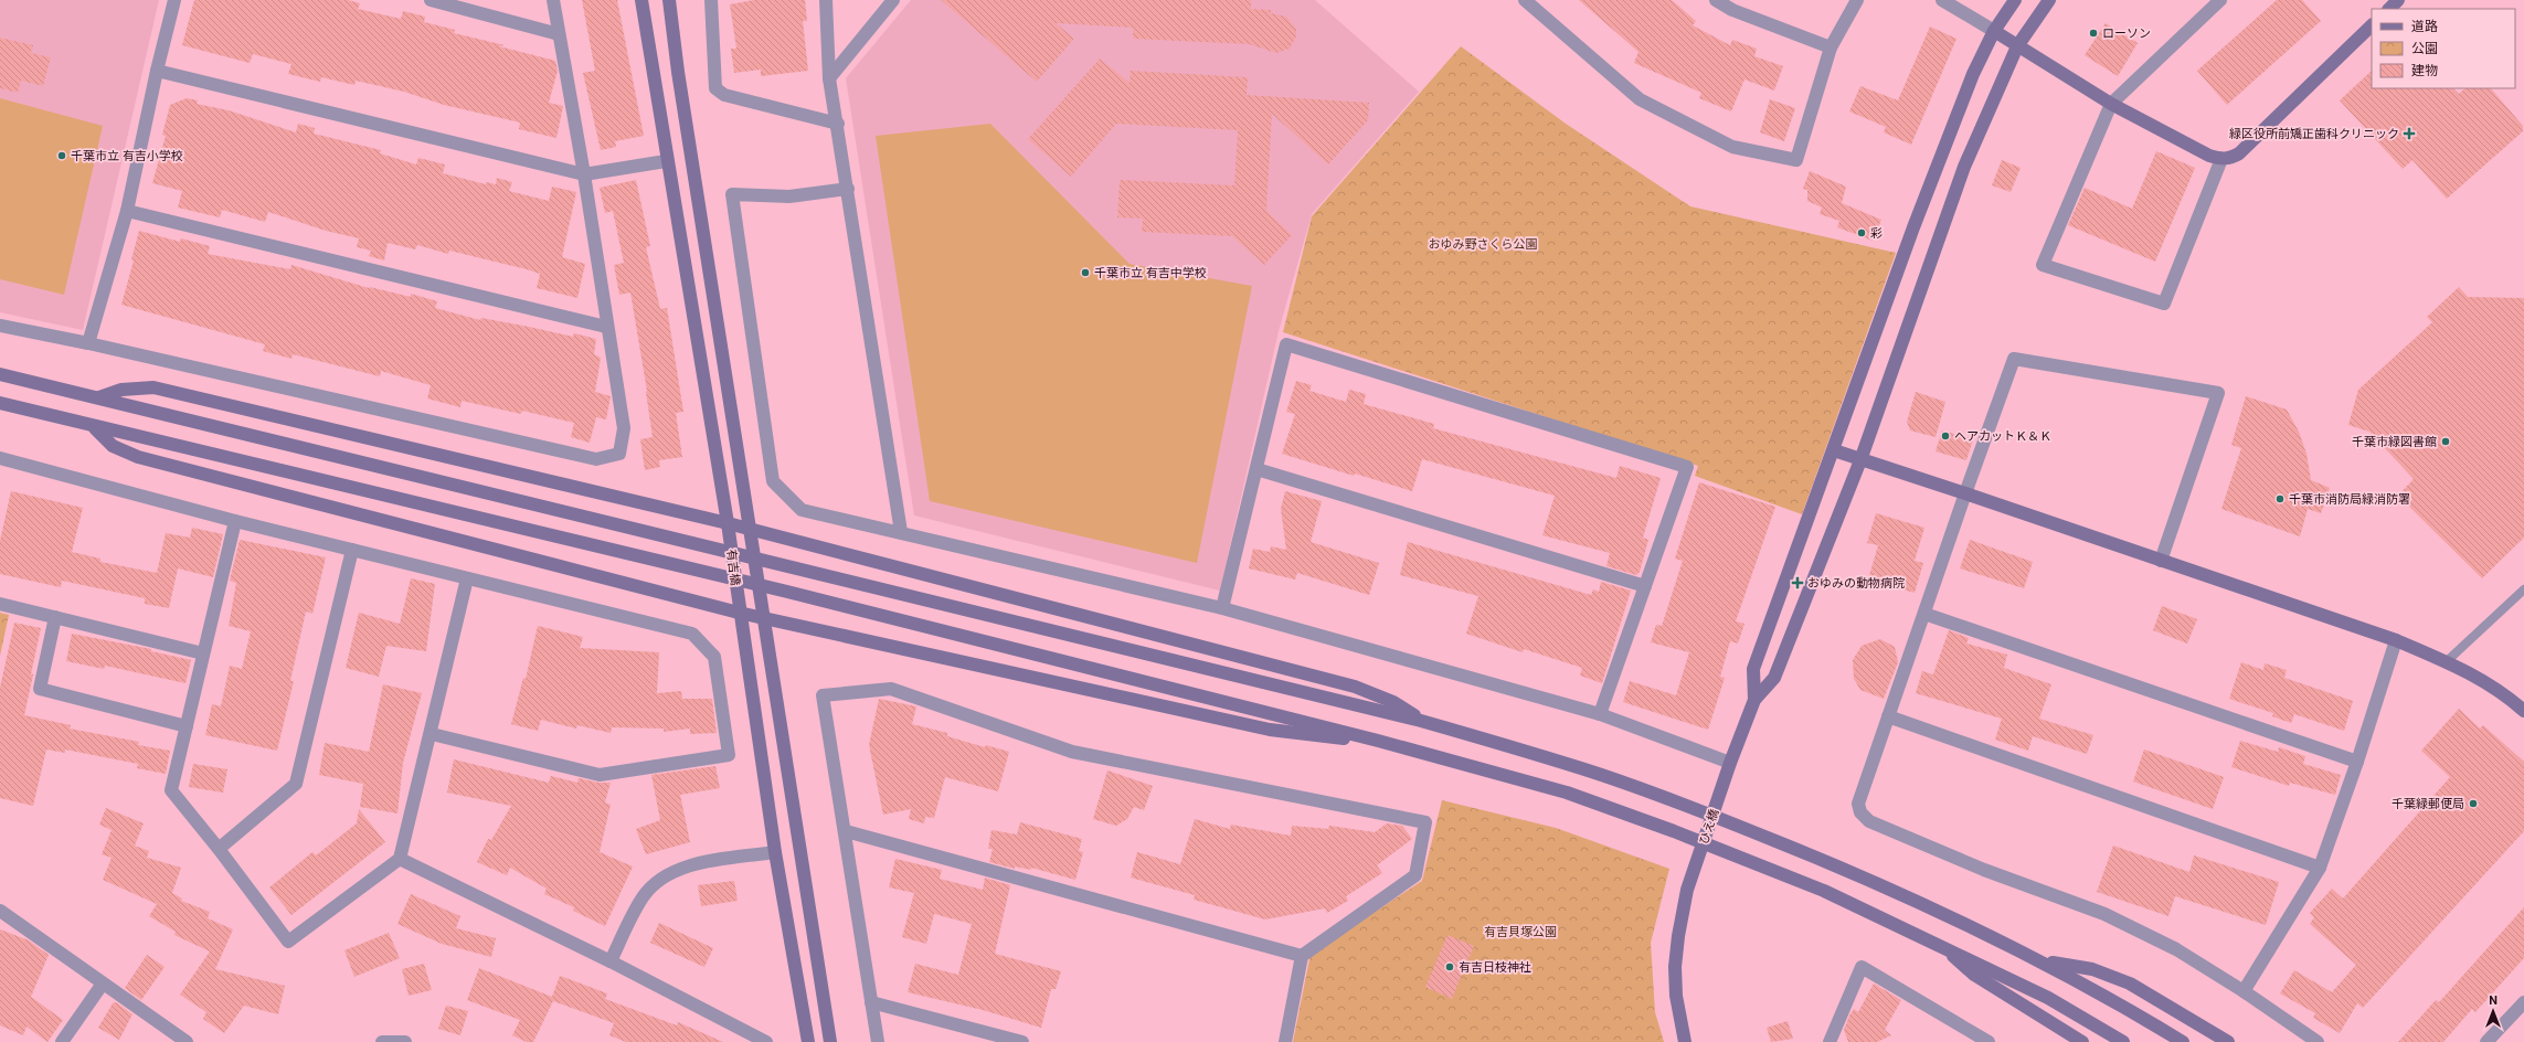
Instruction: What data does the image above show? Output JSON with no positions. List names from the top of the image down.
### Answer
{
  "streets": {
    "street": ["有吉橋", "ひえ橋"]
  },
  "parks": ["おゆみ野さくら公園", "有吉貝塚公園"],
  "places": {
    "other": [
      "ローソン",
      "千葉市立 有吉小学校",
      "彩",
      "千葉市立 有吉中学校",
      "ヘアカットＫ＆Ｋ",
      "千葉市緑図書館",
      "千葉市消防局緑消防署",
      "千葉緑郵便局",
      "有吉日枝神社"
    ],
    "health": ["緑区役所前矯正歯科クリニック", "おゆみの動物病院"]
  },
  "legend": ["道路", "公園", "建物"],
  "north": "top"
}
